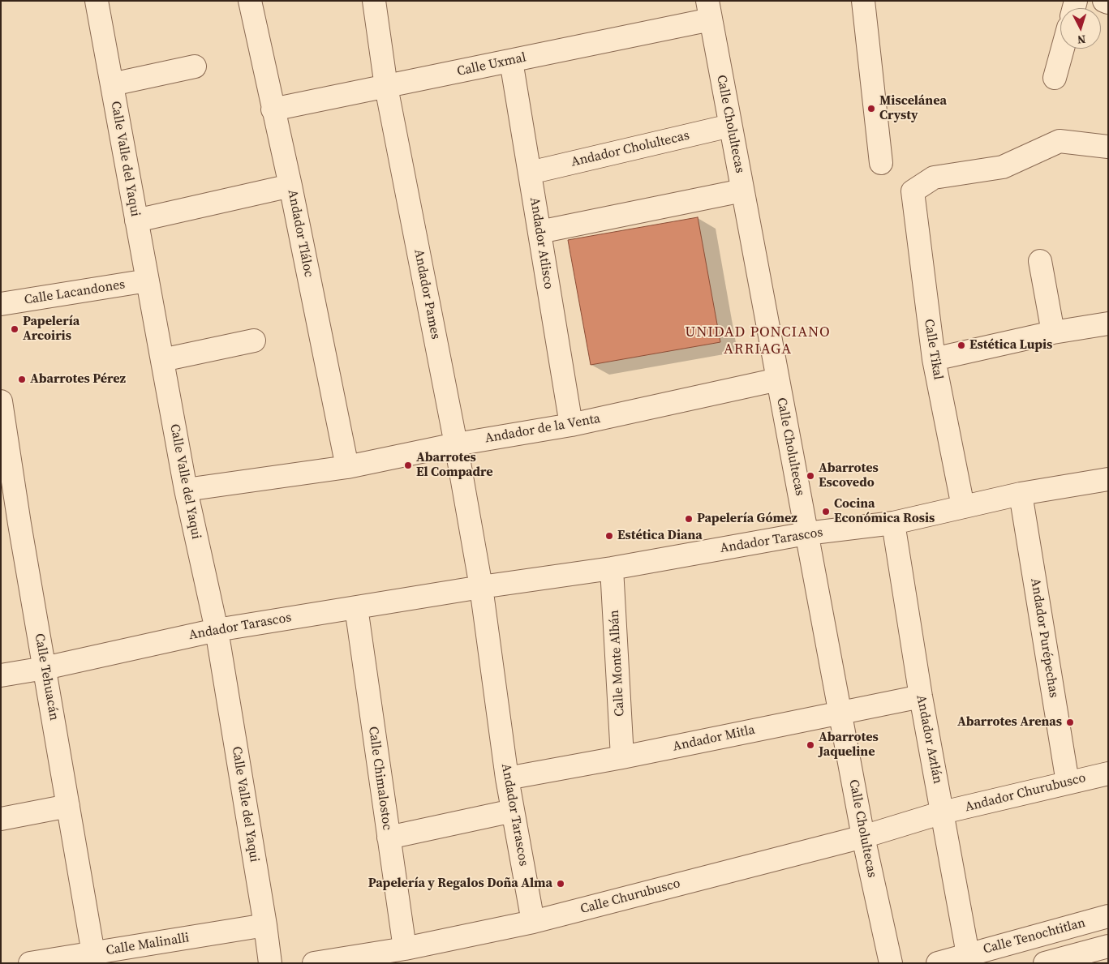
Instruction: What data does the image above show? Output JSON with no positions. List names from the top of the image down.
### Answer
{
  "streets": {
    "street": [
      "Calle Uxmal",
      "Calle Cholultecas",
      "Andador Cholultecas",
      "Calle Valle del Yaqui",
      "Andador Tláloc",
      "Andador Atlisco",
      "Calle Lacandones",
      "Andador Pames",
      "Calle Tikal",
      "Andador de la Venta",
      "Andador Tarascos",
      "Andador Purépechas",
      "Calle Monte Albán",
      "Calle Tehuacán",
      "Andador Mitla",
      "Andador Aztlán",
      "Calle Chimalostoc",
      "Andador Churubusco",
      "Calle Churubusco",
      "Calle Tenochtitlan",
      "Calle Malinalli"
    ]
  },
  "crossings": [
    ["Calle Uxmal", "Calle Cholultecas"],
    ["Calle Uxmal", "Andador Tláloc"],
    ["Calle Uxmal", "Andador Atlisco"],
    ["Calle Uxmal", "Andador Pames"],
    ["Calle Cholultecas", "Andador Cholultecas"],
    ["Calle Cholultecas", "Andador de la Venta"],
    ["Calle Cholultecas", "Andador Tarascos"],
    ["Calle Cholultecas", "Andador Mitla"],
    ["Calle Cholultecas", "Calle Churubusco"],
    ["Andador Cholultecas", "Andador Atlisco"],
    ["Calle Valle del Yaqui", "Calle Lacandones"],
    ["Calle Valle del Yaqui", "Andador de la Venta"],
    ["Calle Valle del Yaqui", "Andador Tarascos"],
    ["Calle Valle del Yaqui", "Calle Malinalli"],
    ["Andador Tláloc", "Andador de la Venta"],
    ["Andador Atlisco", "Andador de la Venta"],
    ["Andador Pames", "Andador de la Venta"],
    ["Andador Pames", "Andador Tarascos"],
    ["Calle Tikal", "Andador Tarascos"],
    ["Andador Tarascos", "Andador Purépechas"],
    ["Andador Tarascos", "Calle Monte Albán"],
    ["Andador Tarascos", "Calle Tehuacán"],
    ["Andador Tarascos", "Andador Mitla"],
    ["Andador Tarascos", "Andador Aztlán"],
    ["Andador Tarascos", "Calle Chimalostoc"],
    ["Andador Tarascos", "Calle Churubusco"],
    ["Andador Purépechas", "Andador Churubusco"],
    ["Calle Monte Albán", "Andador Mitla"],
    ["Calle Tehuacán", "Calle Malinalli"],
    ["Andador Mitla", "Andador Aztlán"],
    ["Andador Aztlán", "Andador Churubusco"],
    ["Andador Aztlán", "Calle Churubusco"],
    ["Andador Aztlán", "Calle Tenochtitlan"],
    ["Calle Chimalostoc", "Calle Churubusco"],
    ["Andador Churubusco", "Calle Churubusco"]
  ],
  "districts": ["UNIDAD PONCIANO ARRIAGA"],
  "places": [
    "Miscelánea Crysty",
    "Papelería Arcoiris",
    "Estética Lupis",
    "Abarrotes Pérez",
    "Abarrotes El Compadre",
    "Abarrotes Escovedo",
    "Cocina Económica Rosis",
    "Papelería Gómez",
    "Estética Diana",
    "Abarrotes Arenas",
    "Abarrotes Jaqueline",
    "Papelería y Regalos Doña Alma"
  ],
  "north": "bottom"
}
